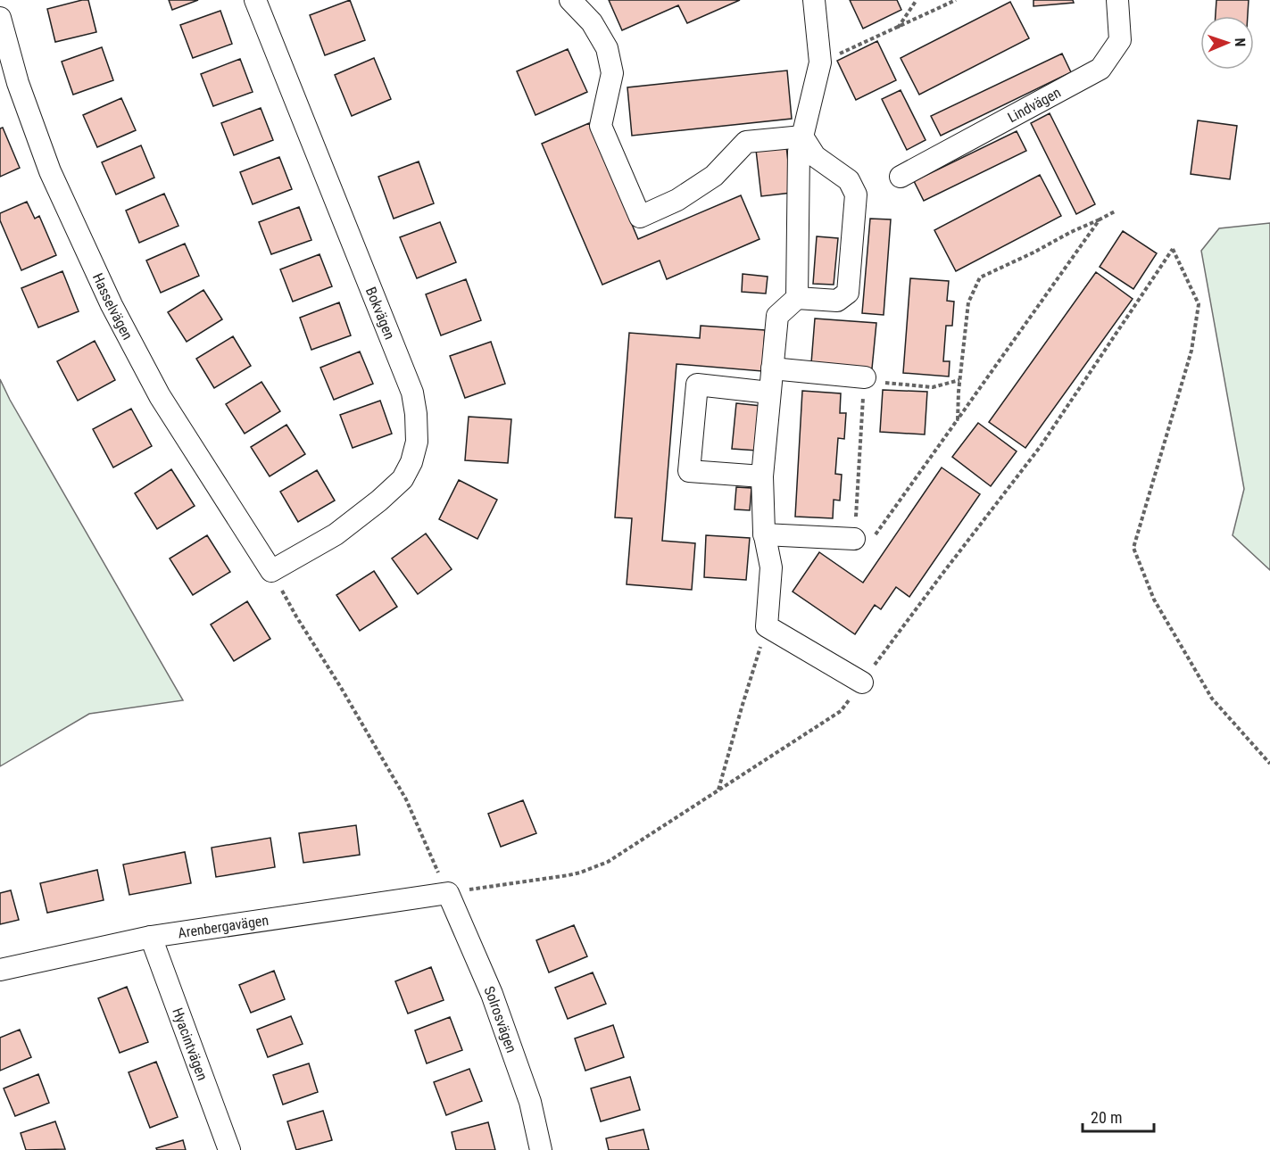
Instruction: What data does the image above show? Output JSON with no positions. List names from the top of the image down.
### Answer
{
  "streets": {
    "street": [
      "Lindvägen",
      "Hasselvägen",
      "Bokvägen",
      "Arenbergavägen",
      "Solrosvägen",
      "Hyacintvägen"
    ]
  },
  "crossings": [
    ["Hasselvägen", "Bokvägen"],
    ["Arenbergavägen", "Solrosvägen"],
    ["Arenbergavägen", "Hyacintvägen"]
  ],
  "scale_bar": "20 m",
  "north": "right"
}
